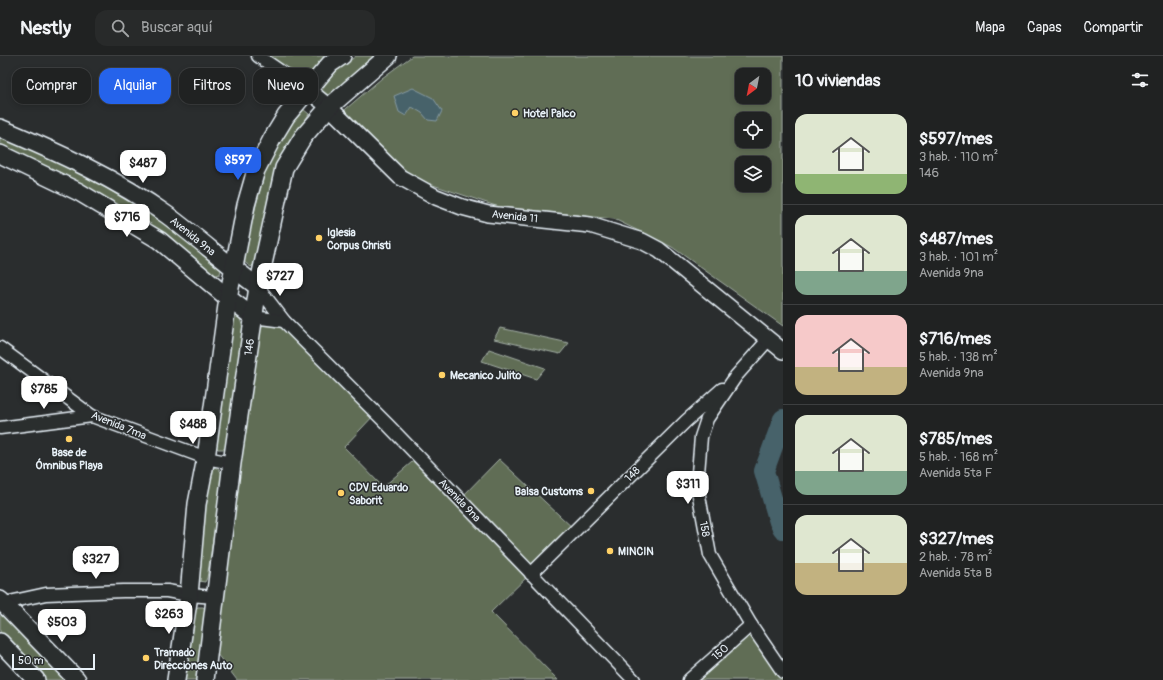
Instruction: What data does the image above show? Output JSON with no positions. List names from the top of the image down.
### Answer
{
  "streets": {
    "main road": ["Avenida 9na", "146"],
    "street": [
      "Avenida 11",
      "Avenida 7ma",
      "148",
      "158",
      "150"
    ]
  },
  "crossings": [
    ["Avenida 11", "146"],
    ["Avenida 11", "158"],
    ["Avenida 9na", "146"],
    ["Avenida 9na", "148"],
    ["146", "Avenida 7ma"],
    ["148", "158"],
    ["158", "150"]
  ],
  "places": [
    "Hotel Palco",
    "Iglesia Corpus Christi",
    "Mecanico Julito",
    "Base de Ómnibus Playa",
    "Balsa Customs",
    "CDV Eduardo Saborit",
    "MINCIN",
    "Tramado Direcciones Auto"
  ],
  "scale_bar": "50 m",
  "north": "bottom left",
  "page": {
    "header": "Nestly",
    "search": "Buscar aquí",
    "nav": ["Mapa", "Capas", "Compartir"],
    "heading": "10 viviendas",
    "chip": [
      "Comprar",
      "Alquilar",
      "Filtros",
      "Nuevo"
    ],
    "list": [
      {
        "name": "$597/mes",
        "note": "3 hab. · 110 m² · 146"
      },
      {
        "name": "$487/mes",
        "note": "3 hab. · 101 m² · Avenida 9na"
      },
      {
        "name": "$716/mes",
        "note": "5 hab. · 138 m² · Avenida 9na"
      },
      {
        "name": "$785/mes",
        "note": "5 hab. · 168 m² · Avenida 5ta F"
      },
      {
        "name": "$327/mes",
        "note": "2 hab. · 78 m² · Avenida 5ta B"
      }
    ],
    "price": [
      "$597",
      "$487",
      "$716",
      "$727",
      "$785",
      "$488",
      "$311",
      "$327",
      "$263",
      "$503"
    ],
    "scale": "50 m"
  }
}
